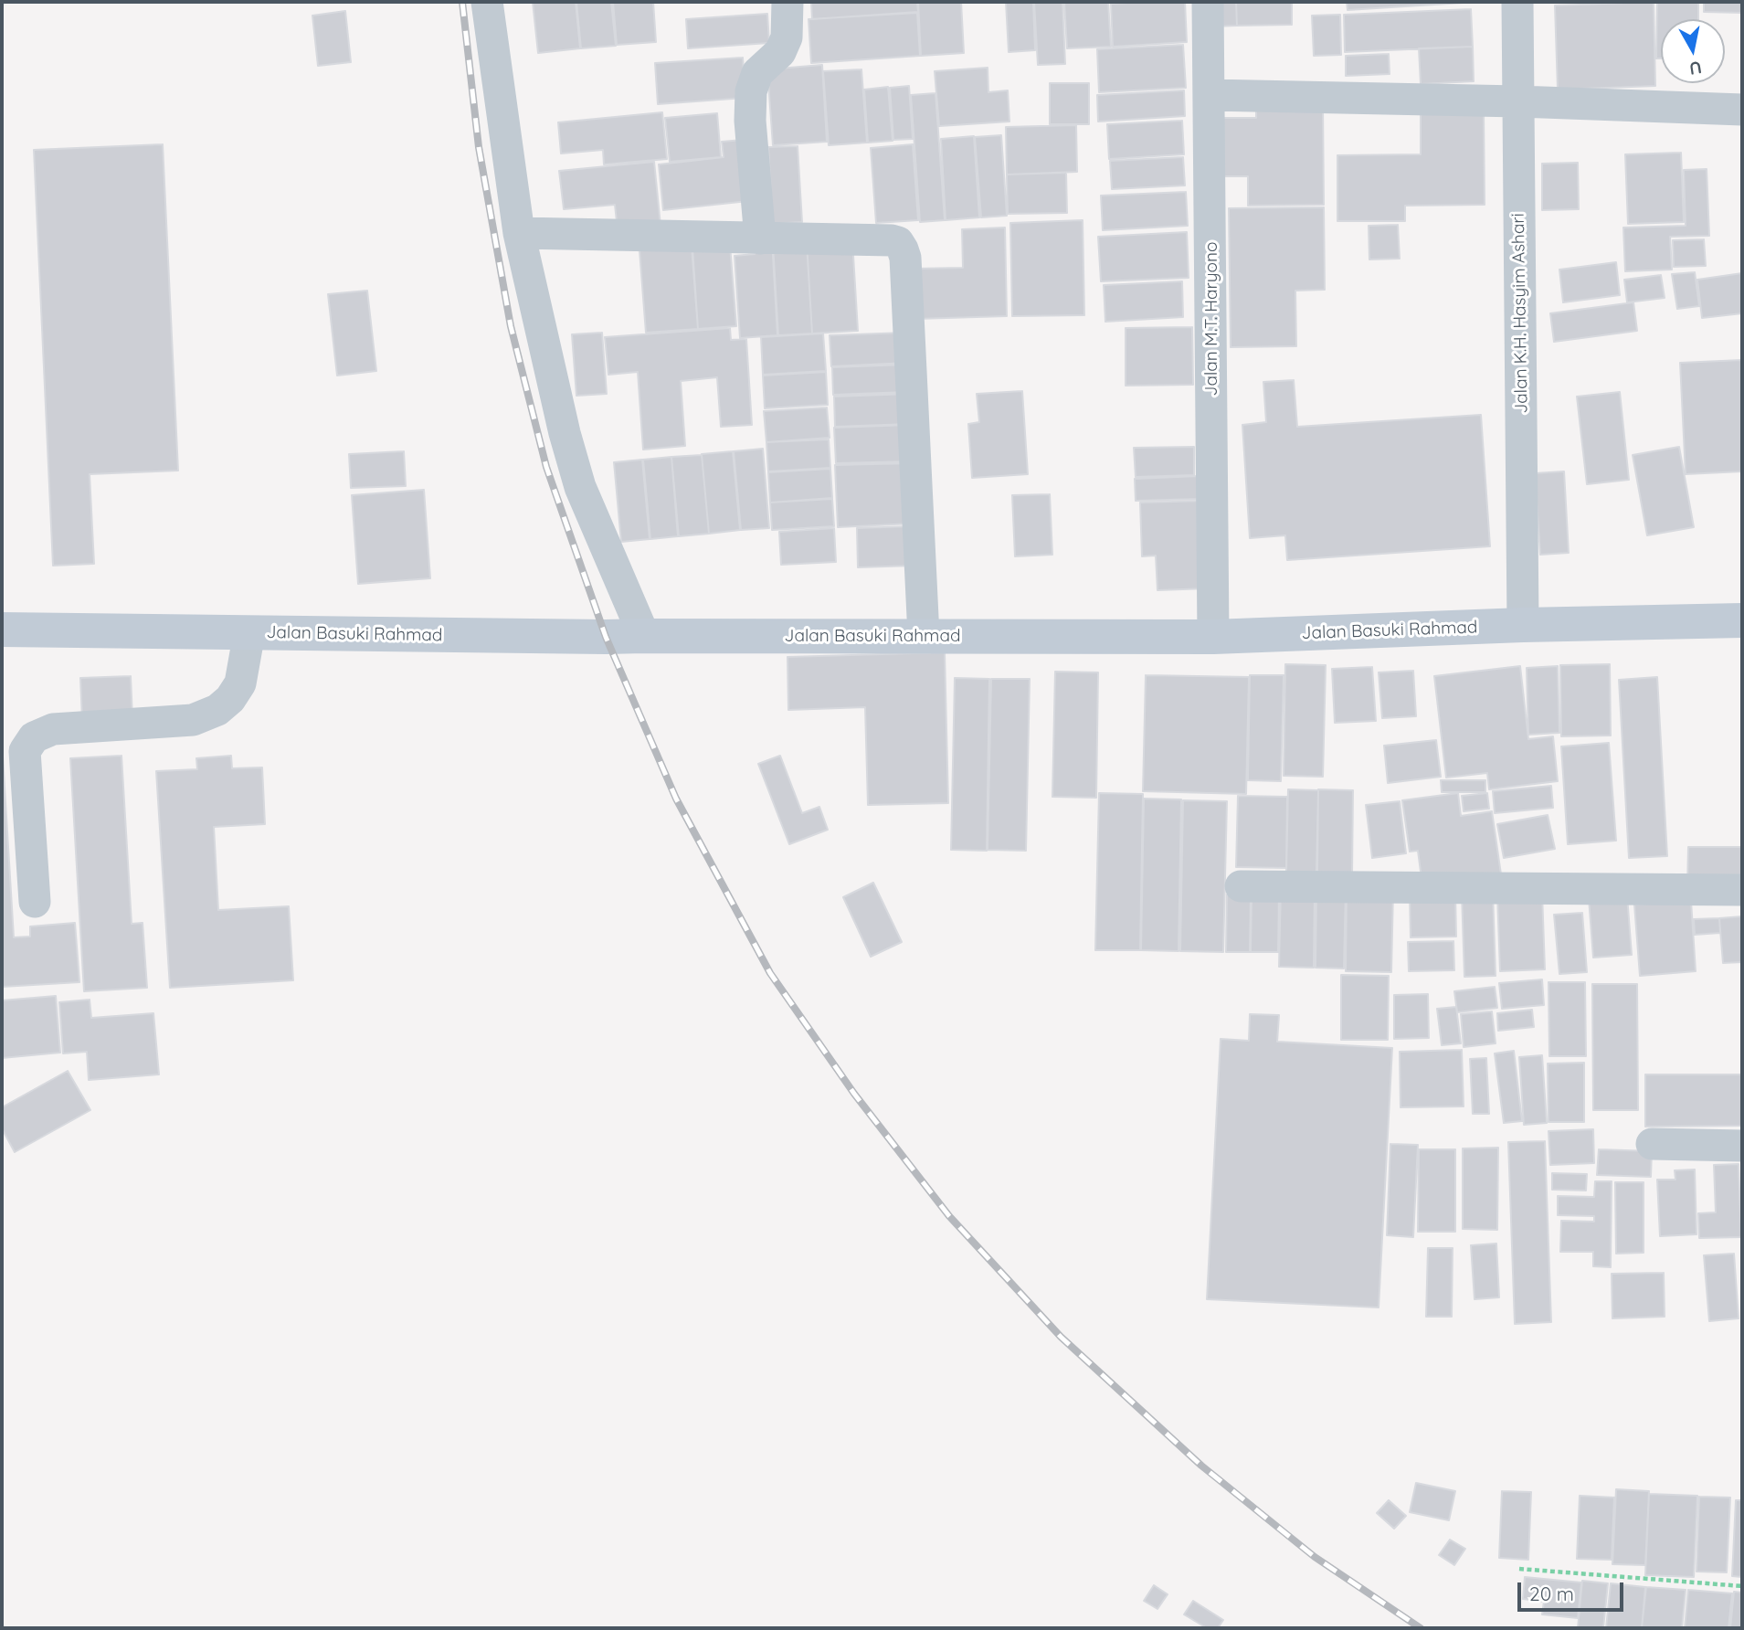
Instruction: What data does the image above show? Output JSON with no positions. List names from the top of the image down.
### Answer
{
  "streets": {
    "main road": ["Jalan Basuki Rahmad"],
    "street": ["Jalan K.H. Hasyim Ashari", "Jalan M.T. Haryono"]
  },
  "crossings": [
    ["Jalan K.H. Hasyim Ashari", "Jalan Basuki Rahmad"],
    ["Jalan M.T. Haryono", "Jalan Basuki Rahmad"]
  ],
  "scale_bar": "20 m",
  "north": "bottom"
}
